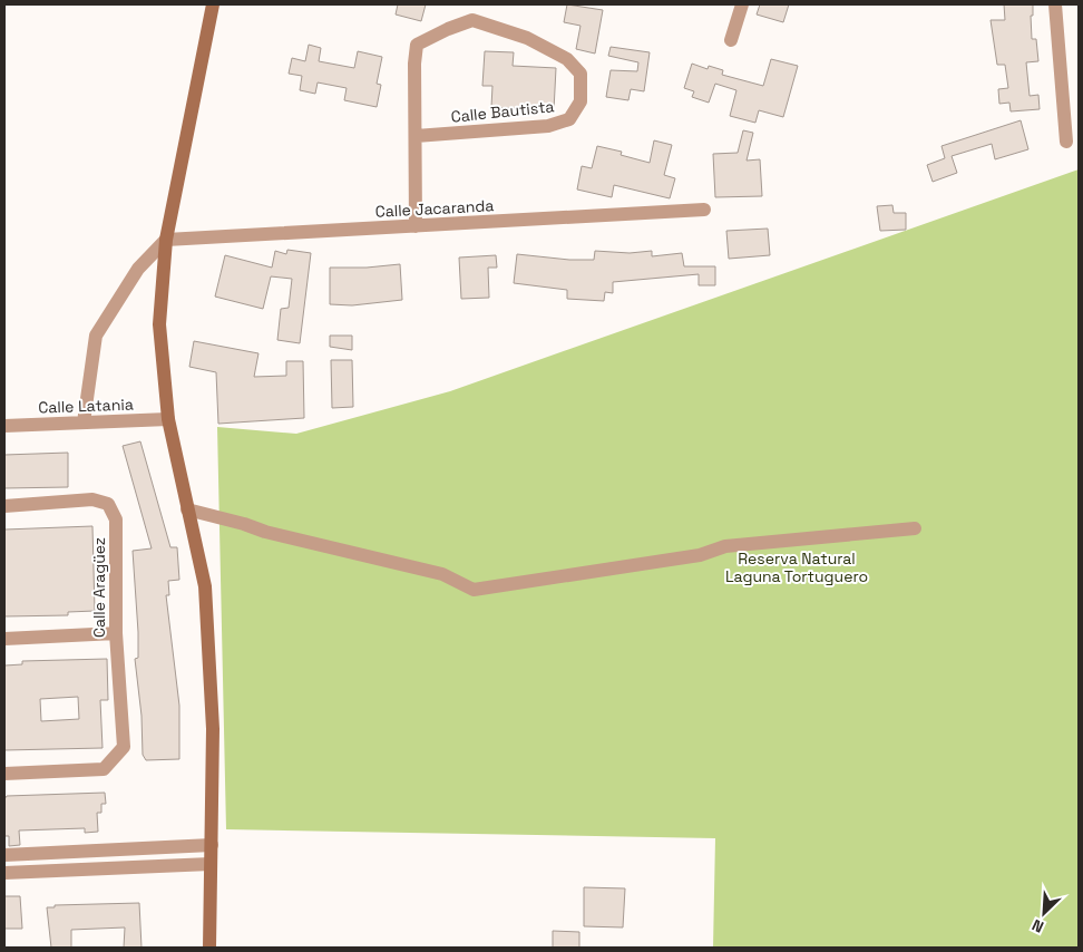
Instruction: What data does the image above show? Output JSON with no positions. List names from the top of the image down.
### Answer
{
  "streets": {
    "street": [
      "Calle Bautista",
      "Calle Jacaranda",
      "Calle Latania",
      "Calle Aragüez"
    ]
  },
  "crossings": [
    ["Calle Bautista", "Calle Jacaranda"]
  ],
  "parks": ["Reserva Natural Laguna Tortuguero"],
  "north": "bottom left"
}
